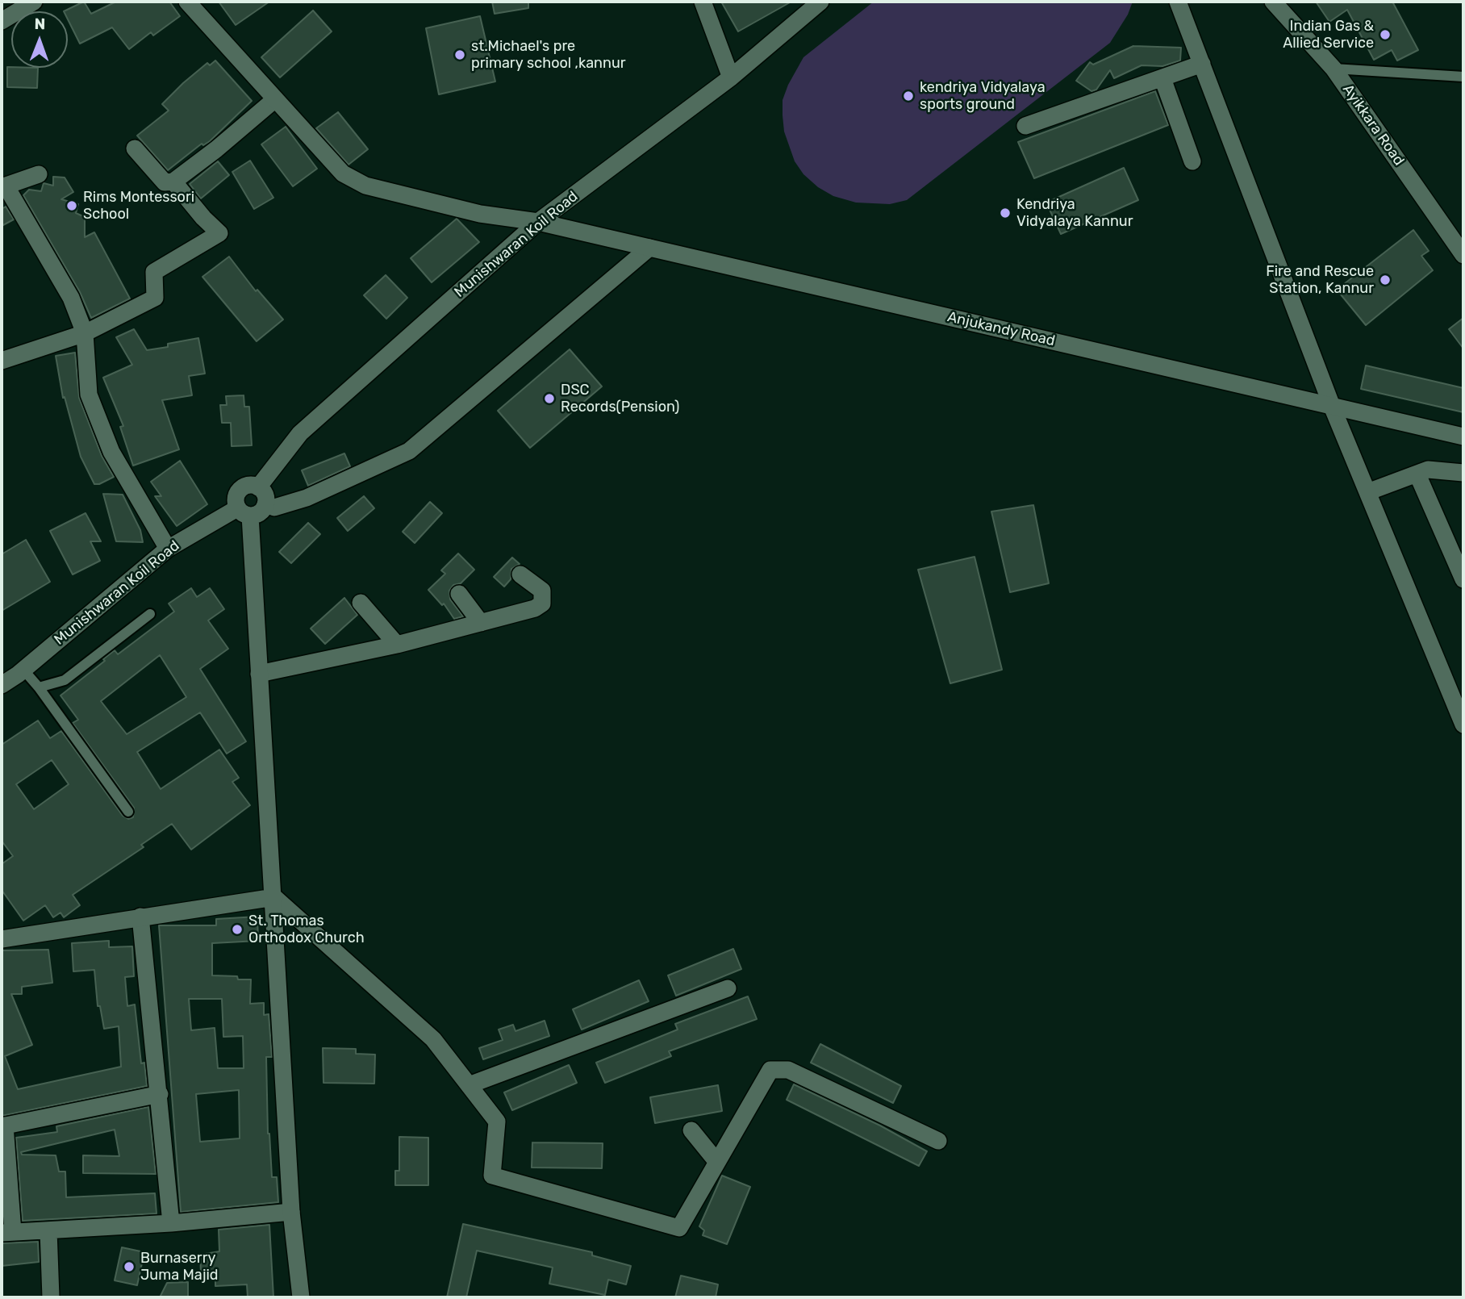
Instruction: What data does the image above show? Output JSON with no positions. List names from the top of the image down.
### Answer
{
  "streets": {
    "street": ["Ayikkara Road", "Munishwaran Koil Road", "Anjukandy Road"]
  },
  "crossings": [
    ["Munishwaran Koil Road", "Anjukandy Road"]
  ],
  "places": [
    "Indian Gas & Allied Service",
    "st.Michael's pre primary school ,kannur",
    "kendriya Vidyalaya sports ground",
    "Rims Montessori School",
    "Kendriya Vidyalaya Kannur",
    "Fire and Rescue Station, Kannur",
    "DSC Records(Pension)",
    "St. Thomas Orthodox Church",
    "Burnaserry Juma Majid"
  ],
  "north": "top"
}
